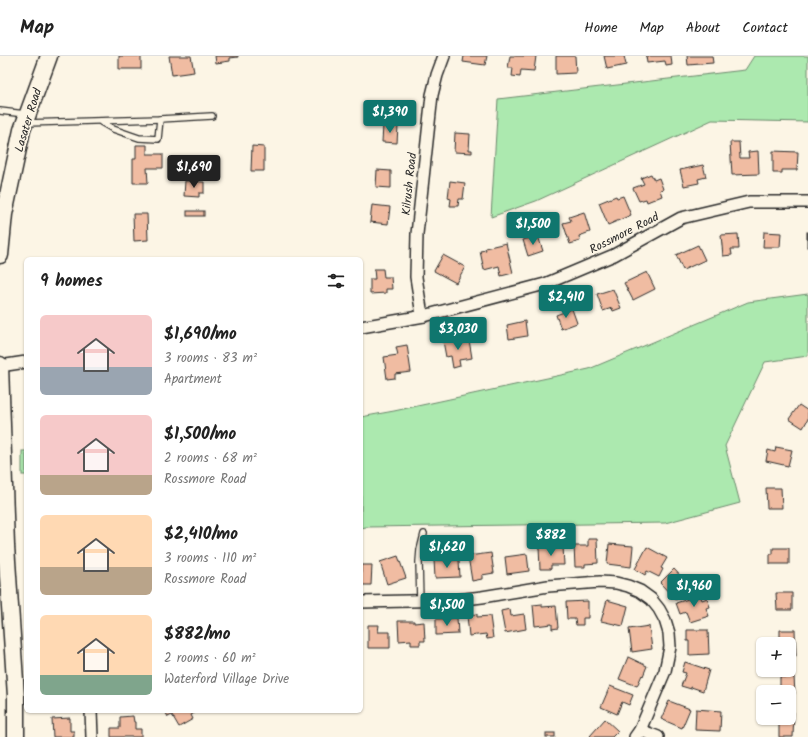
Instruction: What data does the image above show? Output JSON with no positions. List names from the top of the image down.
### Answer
{
  "streets": {
    "street": ["Lasater Road", "Kilrush Road", "Rossmore Road"]
  },
  "crossings": [
    ["Kilrush Road", "Rossmore Road"]
  ],
  "page": {
    "header": "Map",
    "nav": [
      "Home",
      "Map",
      "About",
      "Contact"
    ],
    "price": [
      "$1,390",
      "$1,690",
      "$1,500",
      "$2,410",
      "$3,030",
      "$882",
      "$1,620",
      "$1,960",
      "$1,500"
    ],
    "heading": "9 homes",
    "list": [
      {
        "name": "$1,690/mo",
        "note": "3 rooms · 83 m² · Apartment"
      },
      {
        "name": "$1,500/mo",
        "note": "2 rooms · 68 m² · Rossmore Road"
      },
      {
        "name": "$2,410/mo",
        "note": "3 rooms · 110 m² · Rossmore Road"
      },
      {
        "name": "$882/mo",
        "note": "2 rooms · 60 m² · Waterford Village Drive"
      }
    ],
    "map_buttons": ["+", "−"]
  }
}
